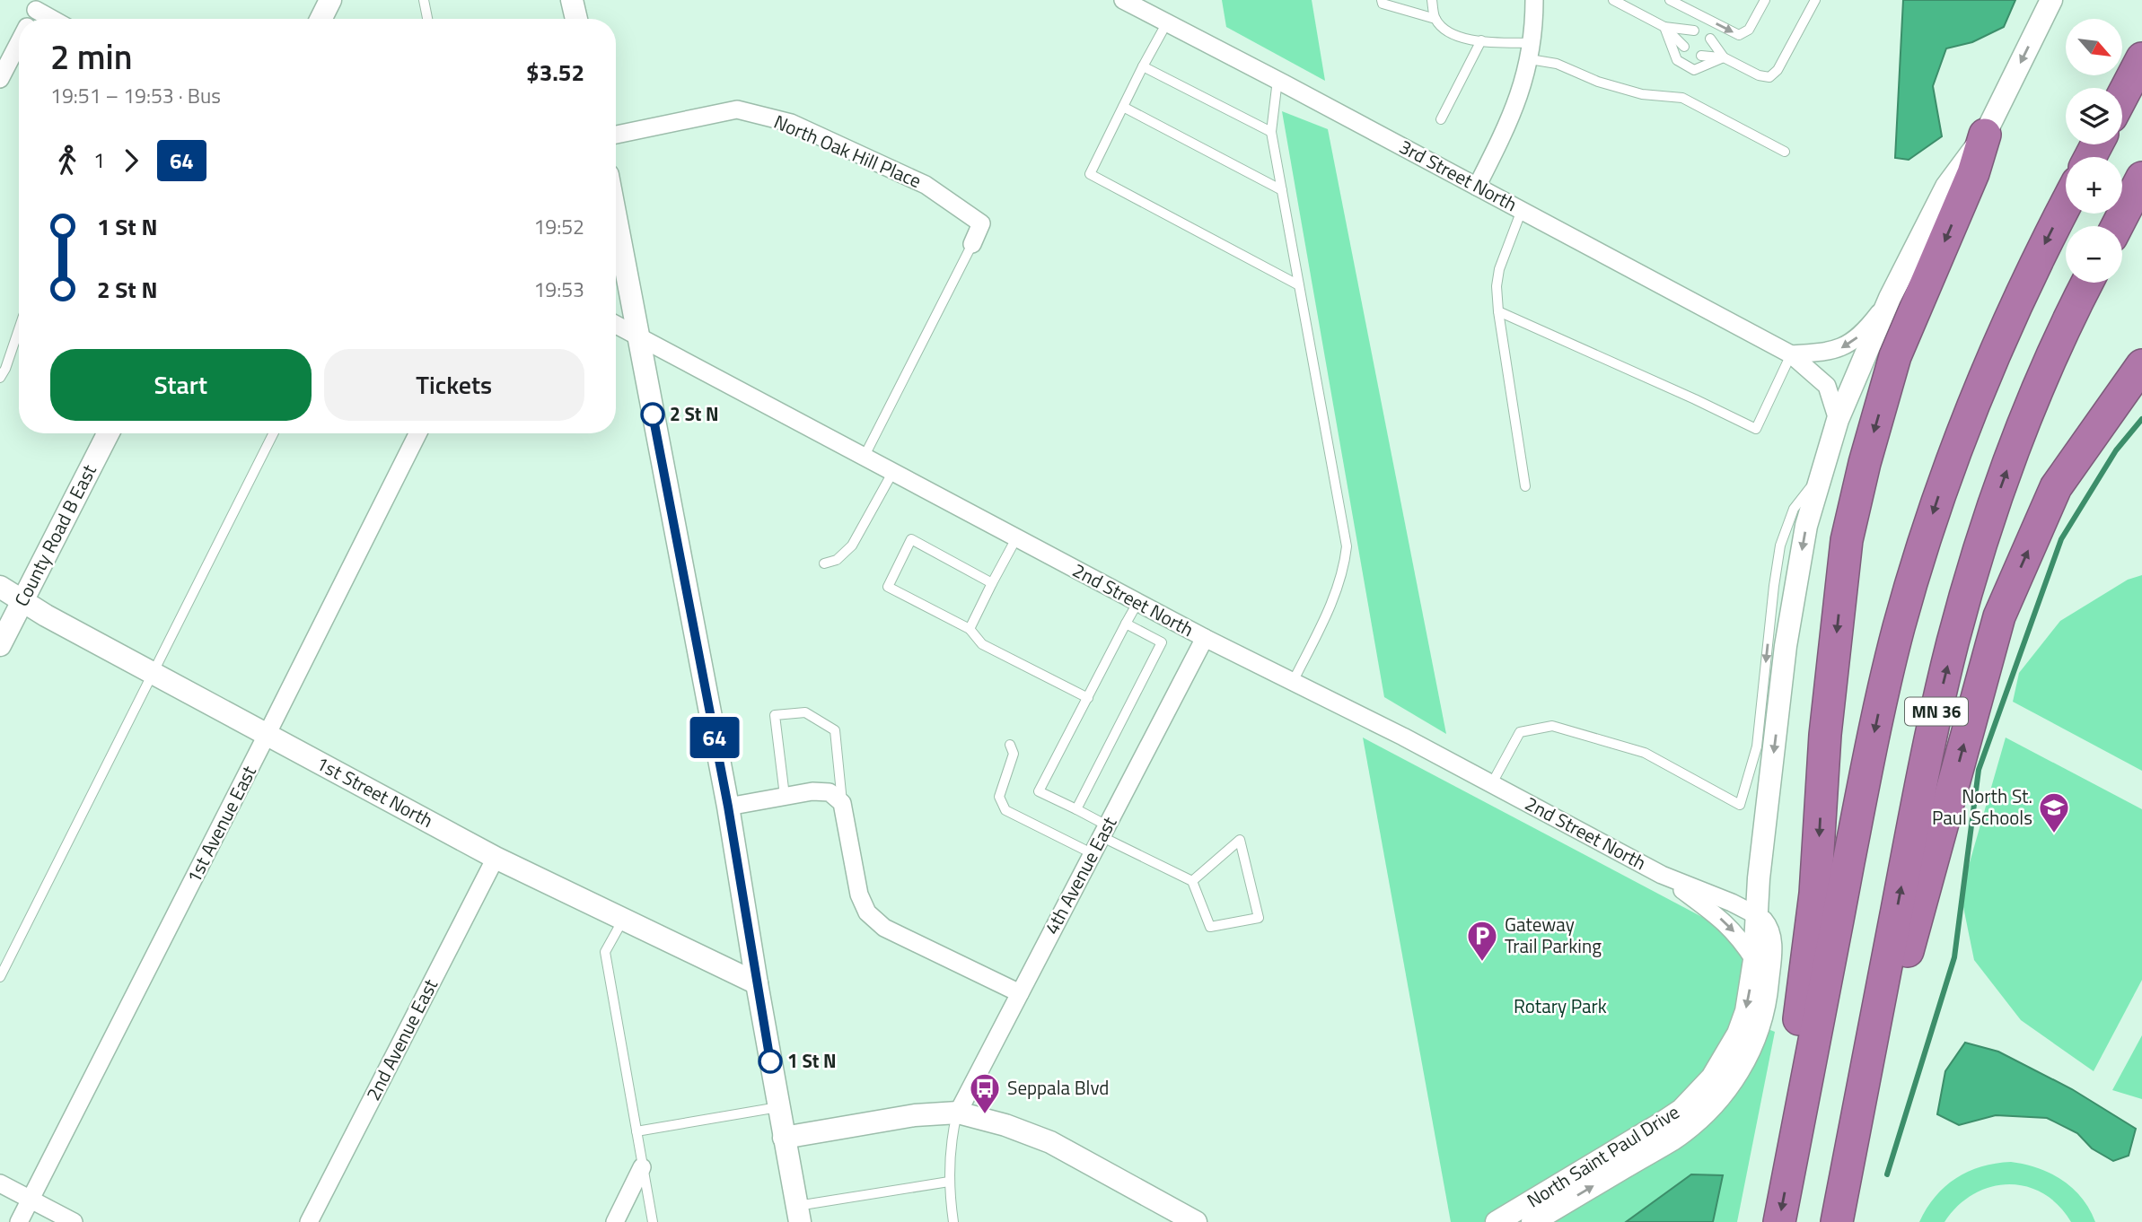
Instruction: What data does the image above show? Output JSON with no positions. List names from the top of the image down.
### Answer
{
  "streets": {
    "highway": ["MN 36"],
    "street": [
      "North Oak Hill Place",
      "3rd Street North",
      "County Road B East",
      "2nd Street North",
      "1st Street North",
      "1st Avenue East",
      "4th Avenue East",
      "2nd Avenue East",
      "North Saint Paul Drive"
    ]
  },
  "crossings": [
    ["County Road B East", "1st Street North"],
    ["2nd Street North", "4th Avenue East"],
    ["2nd Street North", "North Saint Paul Drive"],
    ["1st Street North", "1st Avenue East"],
    ["1st Street North", "2nd Avenue East"]
  ],
  "parks": ["Rotary Park"],
  "places": {
    "other": ["2 St N", "1 St N"],
    "school or university": ["North St. Paul Schools"],
    "parking": ["Gateway Trail Parking"],
    "bus stop": ["Seppala Blvd"]
  },
  "lines": ["bus line 64"],
  "north": "bottom right",
  "page": {
    "on_map": "64",
    "map_buttons": ["+", "−"],
    "heading": ["2 min", "19:51 – 19:53 · Bus", "$3.52"],
    "legs": ["1", "64"],
    "list": [
      {
        "name": "1 St N",
        "value": "19:52"
      },
      {
        "name": "2 St N",
        "value": "19:53"
      }
    ],
    "buttons": ["Start", "Tickets"]
  }
}
